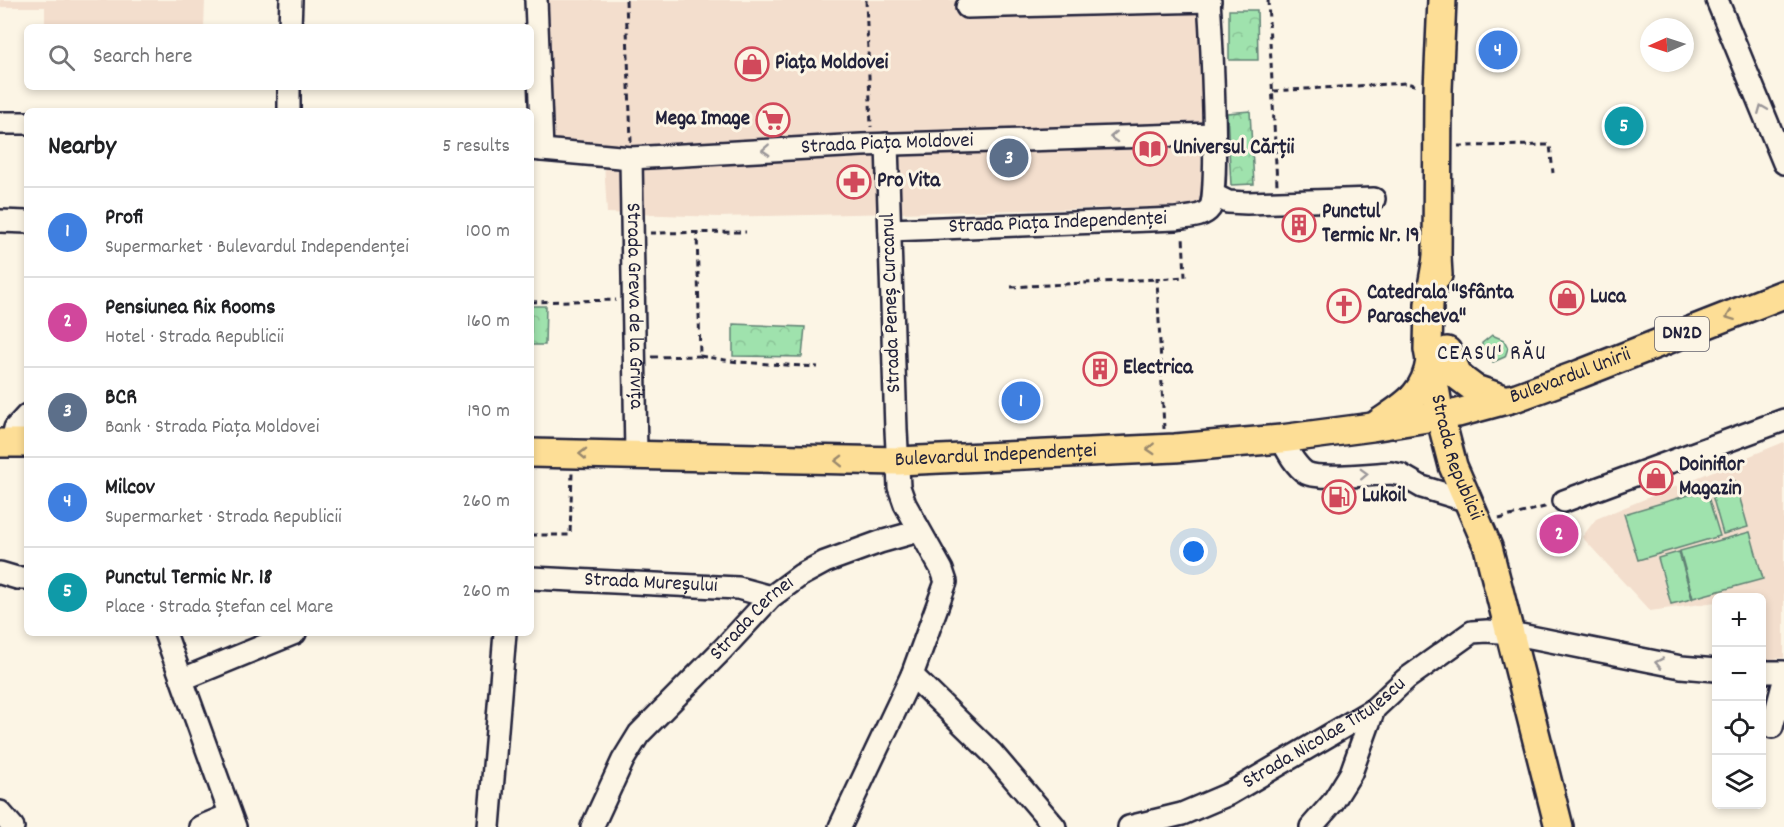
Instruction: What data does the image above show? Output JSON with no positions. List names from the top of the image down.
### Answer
{
  "streets": {
    "main road": [
      "DN2D",
      "Bulevardul Unirii",
      "Bulevardul Independenței",
      "Strada Republicii"
    ],
    "street": [
      "Strada Piața Moldovei",
      "Strada Piața Independenței",
      "Strada Peneș Curcanul",
      "Strada Greva de la Grivița",
      "Strada Mureșului",
      "Strada Cernei",
      "Strada Nicolae Titulescu"
    ]
  },
  "crossings": [
    ["Strada Piața Moldovei", "Strada Peneș Curcanul"],
    ["Strada Piața Moldovei", "Strada Greva de la Grivița"],
    ["Strada Piața Independenței", "Strada Peneș Curcanul"],
    ["Strada Peneș Curcanul", "Bulevardul Independenței"],
    ["Strada Greva de la Grivița", "Bulevardul Independenței"],
    ["Bulevardul Unirii", "Bulevardul Independenței"],
    ["Bulevardul Unirii", "Strada Republicii"],
    ["Bulevardul Independenței", "Strada Republicii"],
    ["Strada Republicii", "Strada Nicolae Titulescu"],
    ["Strada Mureșului", "Strada Cernei"]
  ],
  "one_way": ["Bulevardul Unirii", "Bulevardul Independenței"],
  "districts": ["CEASU' RĂU"],
  "places": {
    "shop": ["Piața Moldovei", "Luca", "Doiniflor Magazin"],
    "supermarket": ["Mega Image"],
    "library": ["Universul Cărții"],
    "pharmacy": ["Pro Vita"],
    "building": ["Punctul Termic Nr. 19", "Electrica"],
    "church": ["Catedrala \"Sfânta Parascheva\""],
    "fuel station": ["Lukoil"]
  },
  "north": "left",
  "page": {
    "search": "Search here",
    "pins": [
      "4",
      "5",
      "3",
      "1",
      "2"
    ],
    "heading": ["Nearby", "5 results"],
    "list": [
      {
        "mark": "1",
        "name": "Profi",
        "note": "Supermarket · Bulevardul Independenței",
        "value": "100 m"
      },
      {
        "mark": "2",
        "name": "Pensiunea Rix Rooms",
        "note": "Hotel · Strada Republicii",
        "value": "160 m"
      },
      {
        "mark": "3",
        "name": "BCR",
        "note": "Bank · Strada Piața Moldovei",
        "value": "190 m"
      },
      {
        "mark": "4",
        "name": "Milcov",
        "note": "Supermarket · Strada Republicii",
        "value": "260 m"
      },
      {
        "mark": "5",
        "name": "Punctul Termic Nr. 18",
        "note": "Place · Strada Ștefan cel Mare",
        "value": "260 m"
      }
    ],
    "map_buttons": ["+", "−"]
  }
}
